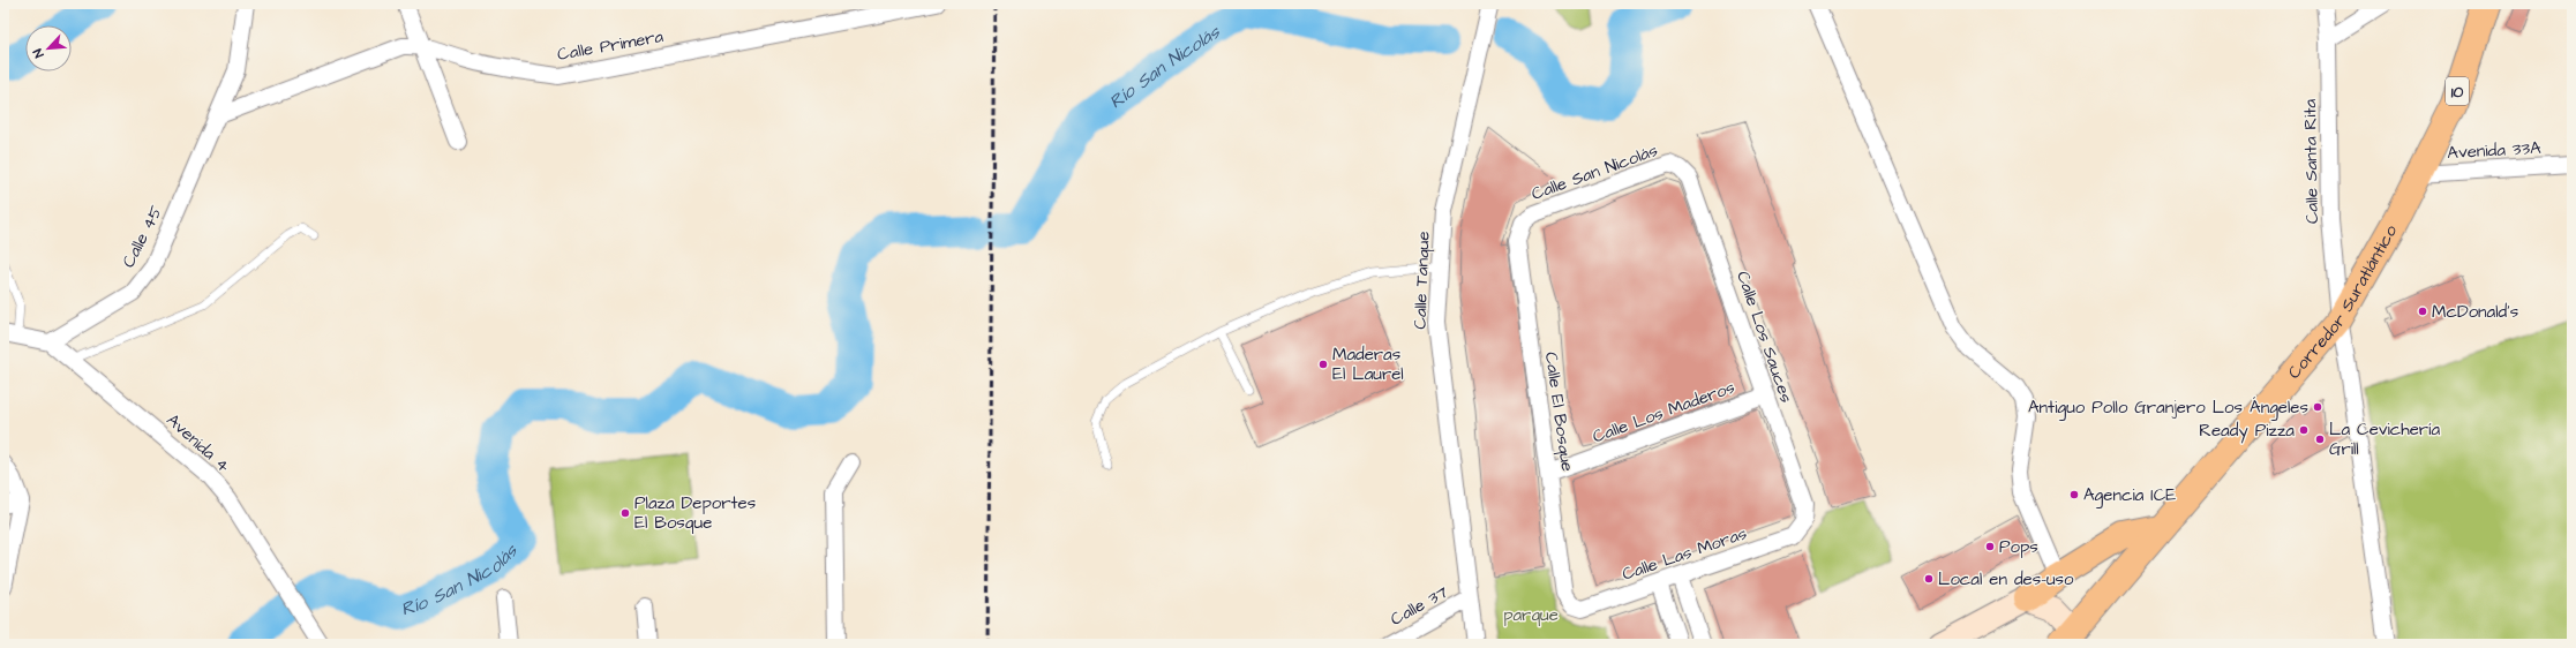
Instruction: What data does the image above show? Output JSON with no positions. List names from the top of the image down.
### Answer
{
  "streets": {
    "main road": ["10", "Corredor Suratlántico"],
    "street": [
      "Calle Primera",
      "Avenida 33A",
      "Calle Santa Rita",
      "Calle San Nicolás",
      "Calle 45",
      "Calle Tanque",
      "Calle Los Sauces",
      "Calle El Bosque",
      "Calle Los Maderos",
      "Avenida 4",
      "Calle Las Moras",
      "Calle 37"
    ]
  },
  "crossings": [
    ["Calle Primera", "Calle 45"],
    ["Avenida 33A", "Corredor Suratlántico"],
    ["Calle Santa Rita", "Corredor Suratlántico"],
    ["Calle San Nicolás", "Calle Los Sauces"],
    ["Calle San Nicolás", "Calle El Bosque"],
    ["Calle 45", "Avenida 4"],
    ["Calle Tanque", "Calle 37"],
    ["Calle Los Sauces", "Calle Los Maderos"],
    ["Calle Los Sauces", "Calle Las Moras"],
    ["Calle El Bosque", "Calle Los Maderos"],
    ["Calle El Bosque", "Calle Las Moras"]
  ],
  "water": ["Río San Nicolás"],
  "parks": ["parque"],
  "places": [
    "McDonald's",
    "Maderas El Laurel",
    "Antiguo Pollo Granjero Los Ángeles",
    "Ready Pizza",
    "La Cevichería Grill",
    "Agencia ICE",
    "Plaza Deportes El Bosque",
    "Pops",
    "Local en des-uso"
  ],
  "north": "bottom left"
}
